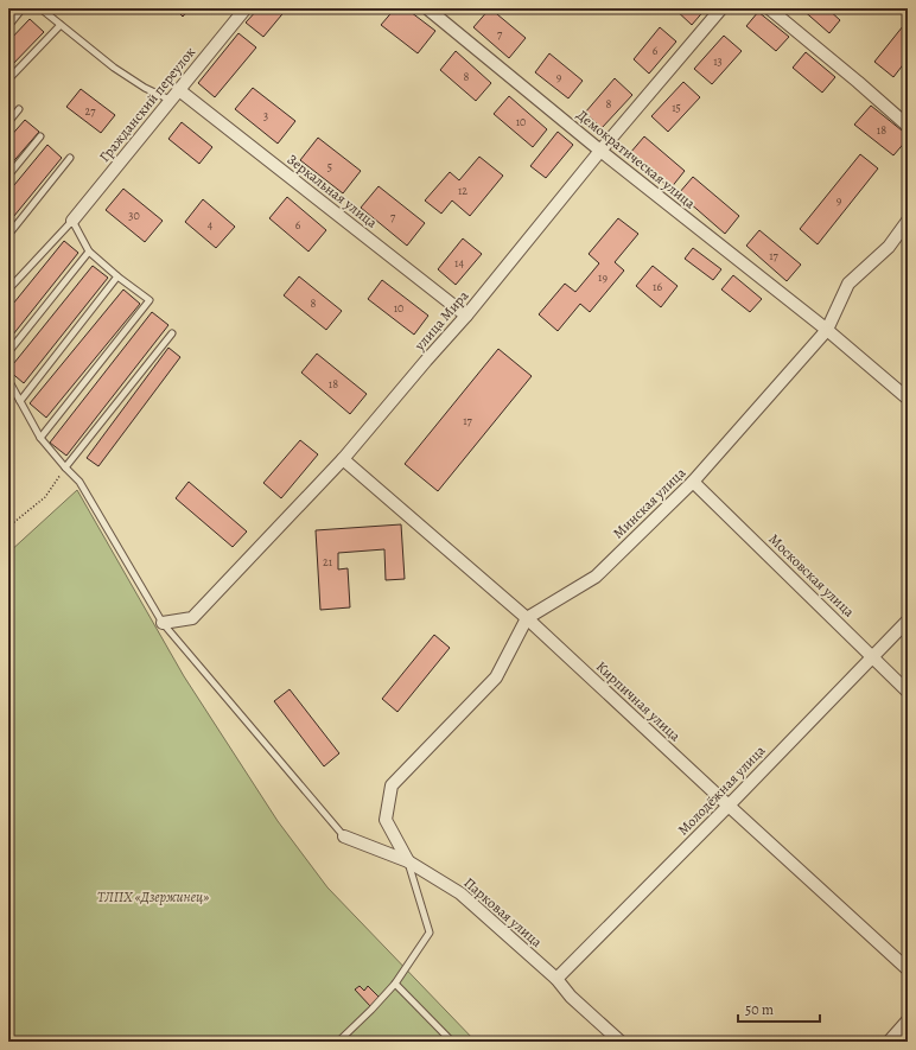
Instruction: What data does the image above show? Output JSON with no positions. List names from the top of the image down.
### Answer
{
  "streets": {
    "street": [
      "Гражданский переулок",
      "Демократическая улица",
      "Зеркальная улица",
      "улица Мира",
      "Минская улица",
      "Московская улица",
      "Кирпичная улица",
      "Молодёжная улица",
      "Парковая улица"
    ]
  },
  "crossings": [
    ["Гражданский переулок", "Зеркальная улица"],
    ["Демократическая улица", "улица Мира"],
    ["Демократическая улица", "Минская улица"],
    ["Зеркальная улица", "улица Мира"],
    ["улица Мира", "Кирпичная улица"],
    ["Минская улица", "Московская улица"],
    ["Минская улица", "Кирпичная улица"],
    ["Московская улица", "Молодёжная улица"],
    ["Кирпичная улица", "Молодёжная улица"],
    ["Молодёжная улица", "Парковая улица"]
  ],
  "parks": ["ТЛПХ «Дзержинец»"],
  "house_numbers": [
    "7",
    "6",
    "13",
    "8",
    "9",
    "8",
    "15",
    "27",
    "3",
    "10",
    "18",
    "5",
    "12",
    "9",
    "30",
    "7",
    "4",
    "6",
    "17",
    "14",
    "19",
    "16",
    "8",
    "10",
    "18",
    "17",
    "21"
  ],
  "scale_bar": "50 m"
}
